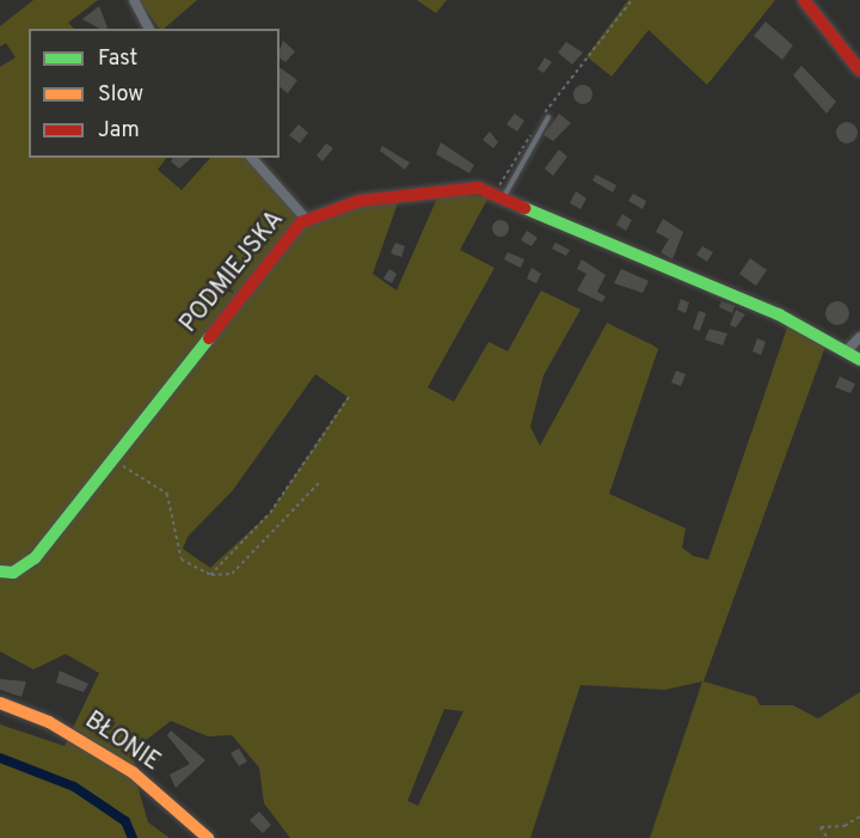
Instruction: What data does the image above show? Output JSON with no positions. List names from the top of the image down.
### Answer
{
  "streets": {
    "street": ["PODMIEJSKA", "BŁONIE"]
  },
  "legend": ["Fast", "Slow", "Jam"]
}
